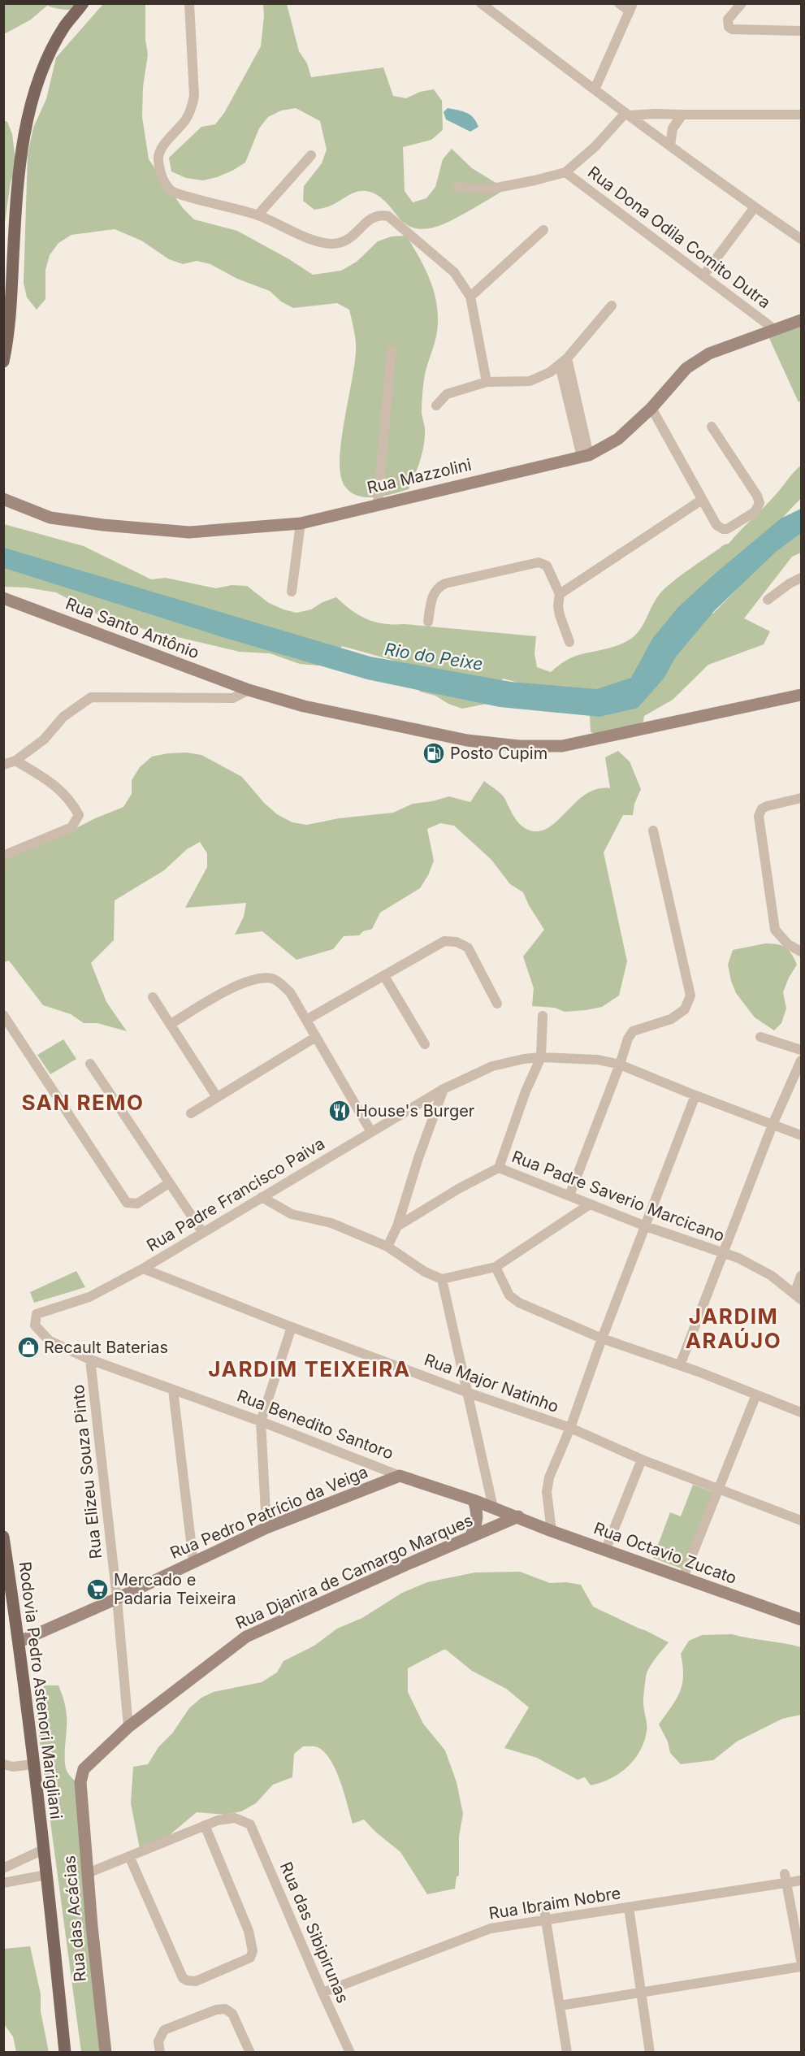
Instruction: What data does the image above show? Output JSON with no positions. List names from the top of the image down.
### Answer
{
  "streets": {
    "main road": ["Rodovia Pedro Astenori Marigliani"],
    "street": [
      "Rua Dona Odila Comito Dutra",
      "Rua Mazzolini",
      "Rua Santo Antônio",
      "Rua Padre Francisco Paiva",
      "Rua Padre Saverio Marcicano",
      "Rua Major Natinho",
      "Rua Benedito Santoro",
      "Rua Elizeu Souza Pinto",
      "Rua Pedro Patrício da Veiga",
      "Rua Octavio Zucato",
      "Rua Djanira de Camargo Marques",
      "Rua Ibraim Nobre",
      "Rua das Acácias",
      "Rua das Sibipirunas"
    ]
  },
  "crossings": [
    ["Rua Dona Odila Comito Dutra", "Rua Mazzolini"],
    ["Rua Padre Francisco Paiva", "Rua Major Natinho"],
    ["Rua Padre Francisco Paiva", "Rua Benedito Santoro"],
    ["Rua Benedito Santoro", "Rua Elizeu Souza Pinto"],
    ["Rua Benedito Santoro", "Rua Pedro Patrício da Veiga"],
    ["Rua Benedito Santoro", "Rua Octavio Zucato"],
    ["Rua Benedito Santoro", "Rua Djanira de Camargo Marques"],
    ["Rua Elizeu Souza Pinto", "Rua Pedro Patrício da Veiga"],
    ["Rua Elizeu Souza Pinto", "Rua Djanira de Camargo Marques"],
    ["Rua Pedro Patrício da Veiga", "Rodovia Pedro Astenori Marigliani"],
    ["Rua Octavio Zucato", "Rua Djanira de Camargo Marques"],
    ["Rua Djanira de Camargo Marques", "Rua das Acácias"],
    ["Rua Ibraim Nobre", "Rua das Sibipirunas"]
  ],
  "districts": ["SAN REMO", "JARDIM ARAÚJO", "JARDIM TEIXEIRA"],
  "water": ["Rio do Peixe"],
  "places": {
    "fuel station": ["Posto Cupim"],
    "restaurant": ["House's Burger"],
    "shop": ["Recault Baterias"],
    "supermarket": ["Mercado e Padaria Teixeira"]
  }
}
